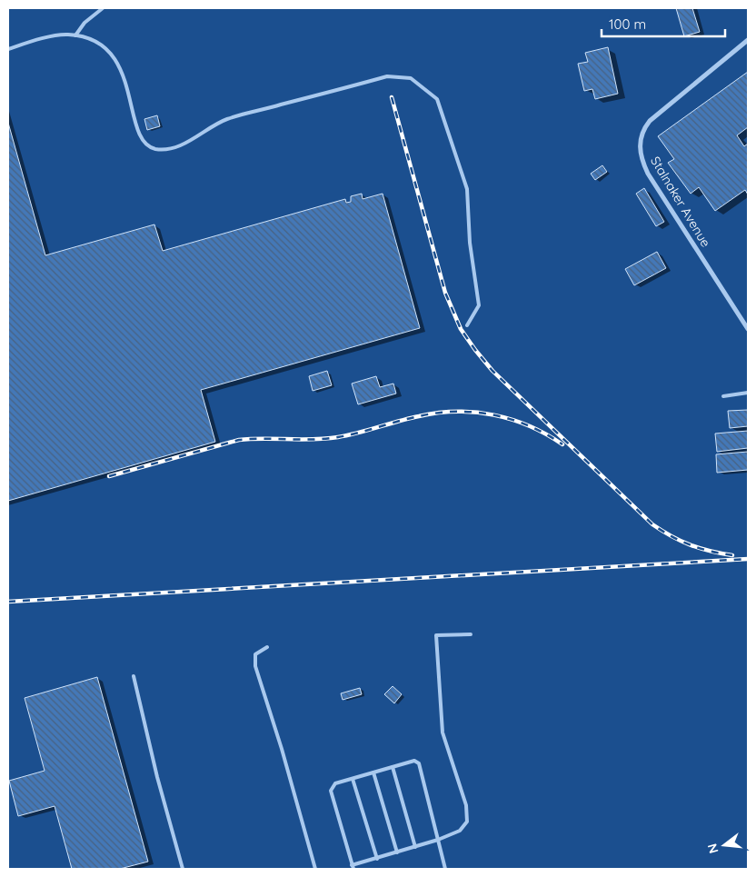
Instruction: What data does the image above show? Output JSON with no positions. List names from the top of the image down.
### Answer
{
  "streets": {
    "street": ["Stalnaker Avenue"]
  },
  "scale_bar": "100 m",
  "north": "left"
}
